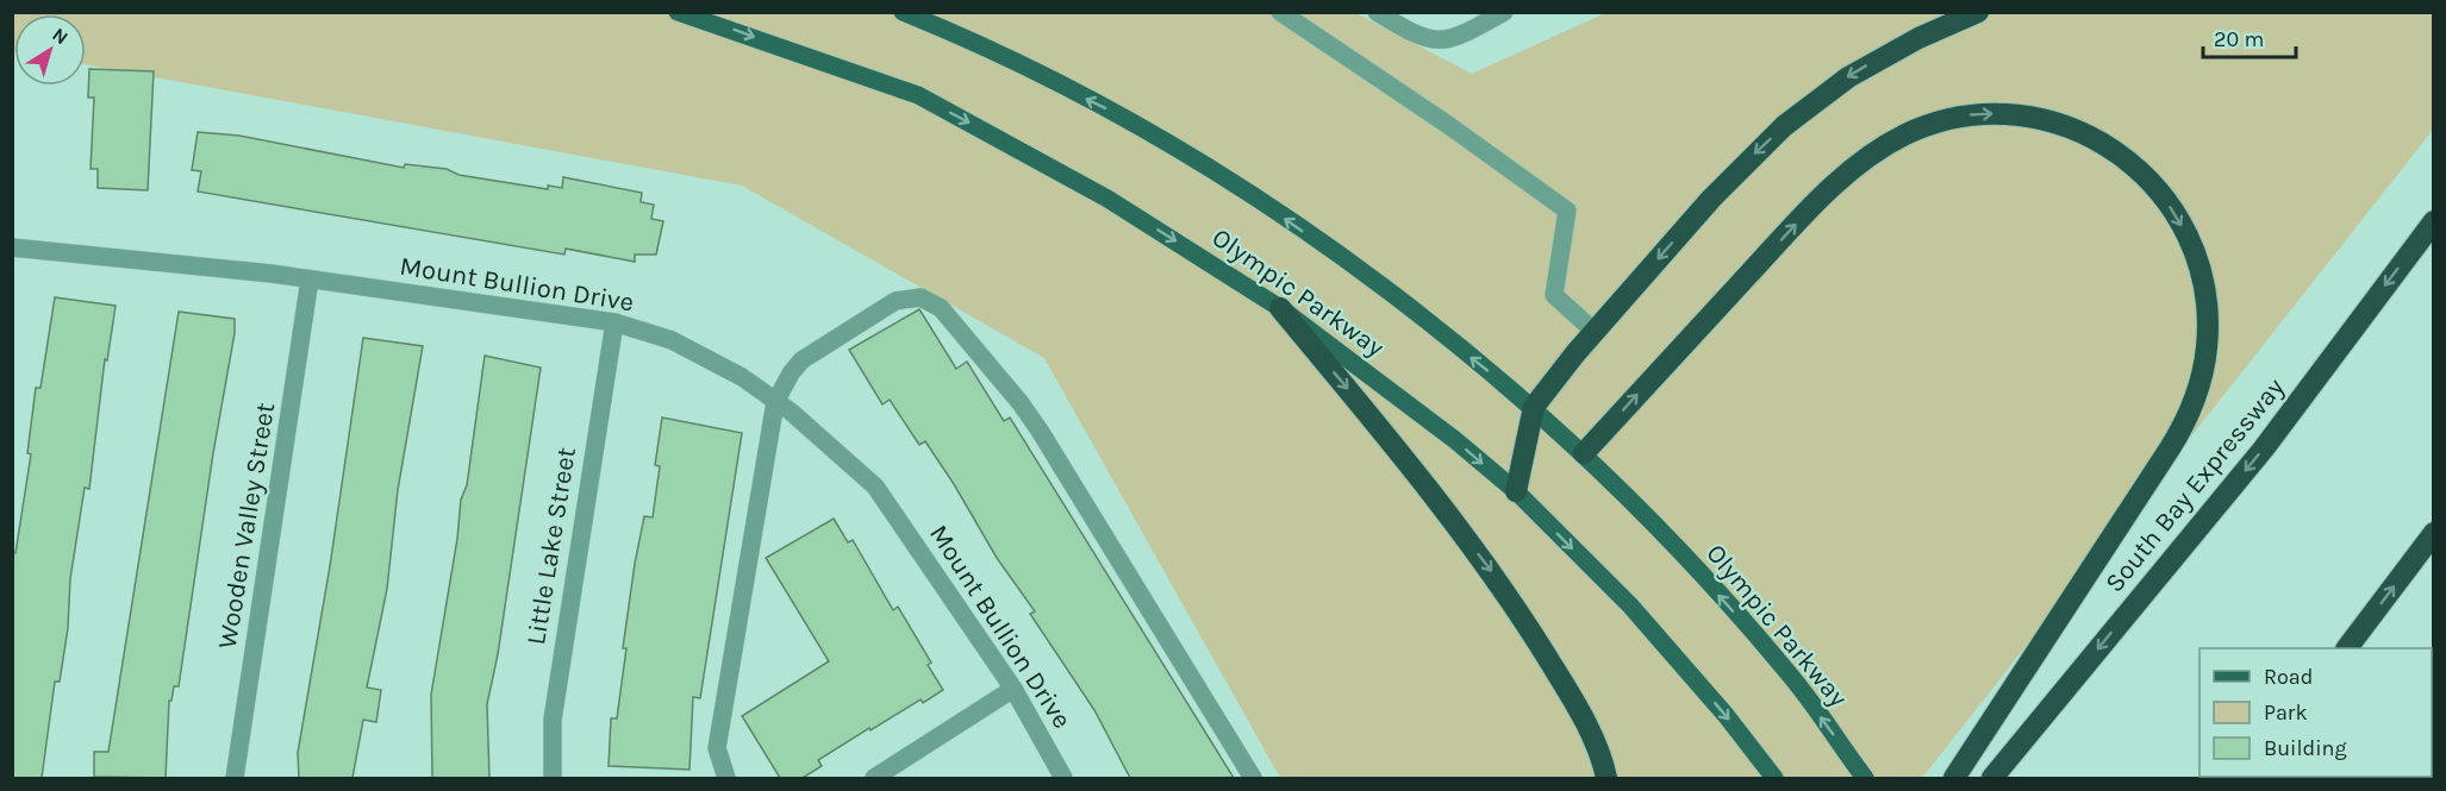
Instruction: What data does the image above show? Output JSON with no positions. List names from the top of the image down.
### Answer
{
  "streets": {
    "highway": ["South Bay Expressway"],
    "main road": ["Olympic Parkway"],
    "street": ["Mount Bullion Drive", "Wooden Valley Street", "Little Lake Street"]
  },
  "crossings": [
    ["Mount Bullion Drive", "Wooden Valley Street"],
    ["Mount Bullion Drive", "Little Lake Street"]
  ],
  "one_way": ["South Bay Expressway"],
  "legend": ["Road", "Park", "Building"],
  "scale_bar": "20 m",
  "north": "top right"
}
